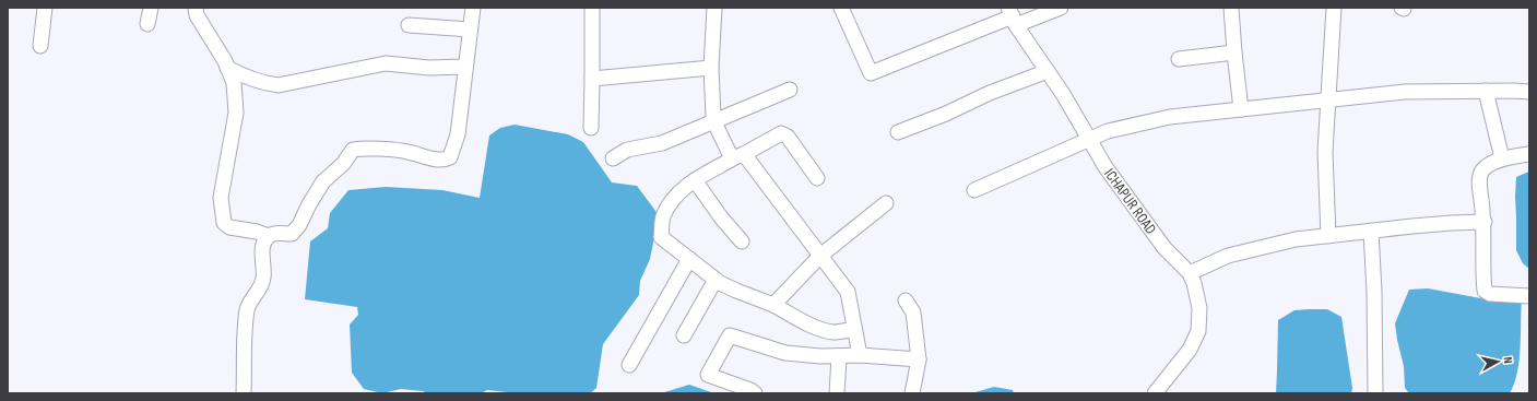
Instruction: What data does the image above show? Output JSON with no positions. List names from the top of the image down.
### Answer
{
  "streets": {
    "street": ["ICHAPUR ROAD"]
  },
  "north": "right"
}
